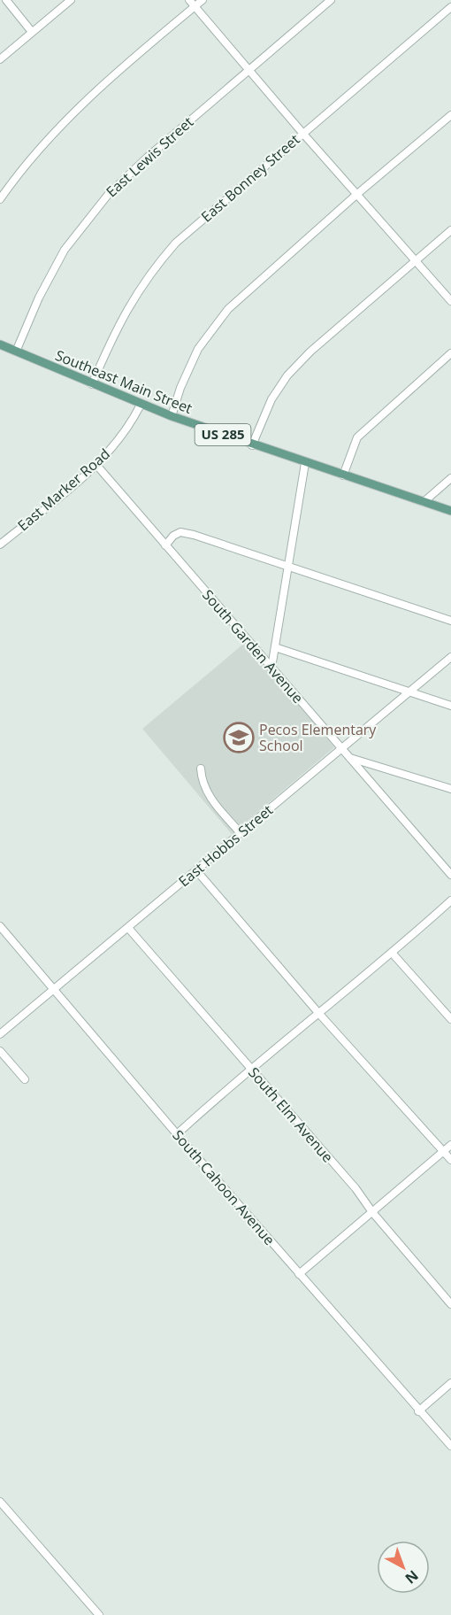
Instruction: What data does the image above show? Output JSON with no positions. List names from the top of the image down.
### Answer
{
  "streets": {
    "main road": ["Southeast Main Street", "US 285"],
    "street": [
      "East Lewis Street",
      "East Bonney Street",
      "East Marker Road",
      "South Garden Avenue",
      "East Hobbs Street",
      "South Elm Avenue",
      "South Cahoon Avenue"
    ]
  },
  "crossings": [
    ["East Lewis Street", "Southeast Main Street"],
    ["East Bonney Street", "Southeast Main Street"],
    ["Southeast Main Street", "East Marker Road"],
    ["East Marker Road", "South Garden Avenue"],
    ["South Garden Avenue", "East Hobbs Street"],
    ["East Hobbs Street", "South Elm Avenue"],
    ["East Hobbs Street", "South Cahoon Avenue"]
  ],
  "places": {
    "school or university": ["Pecos Elementary School"]
  },
  "north": "bottom right"
}
